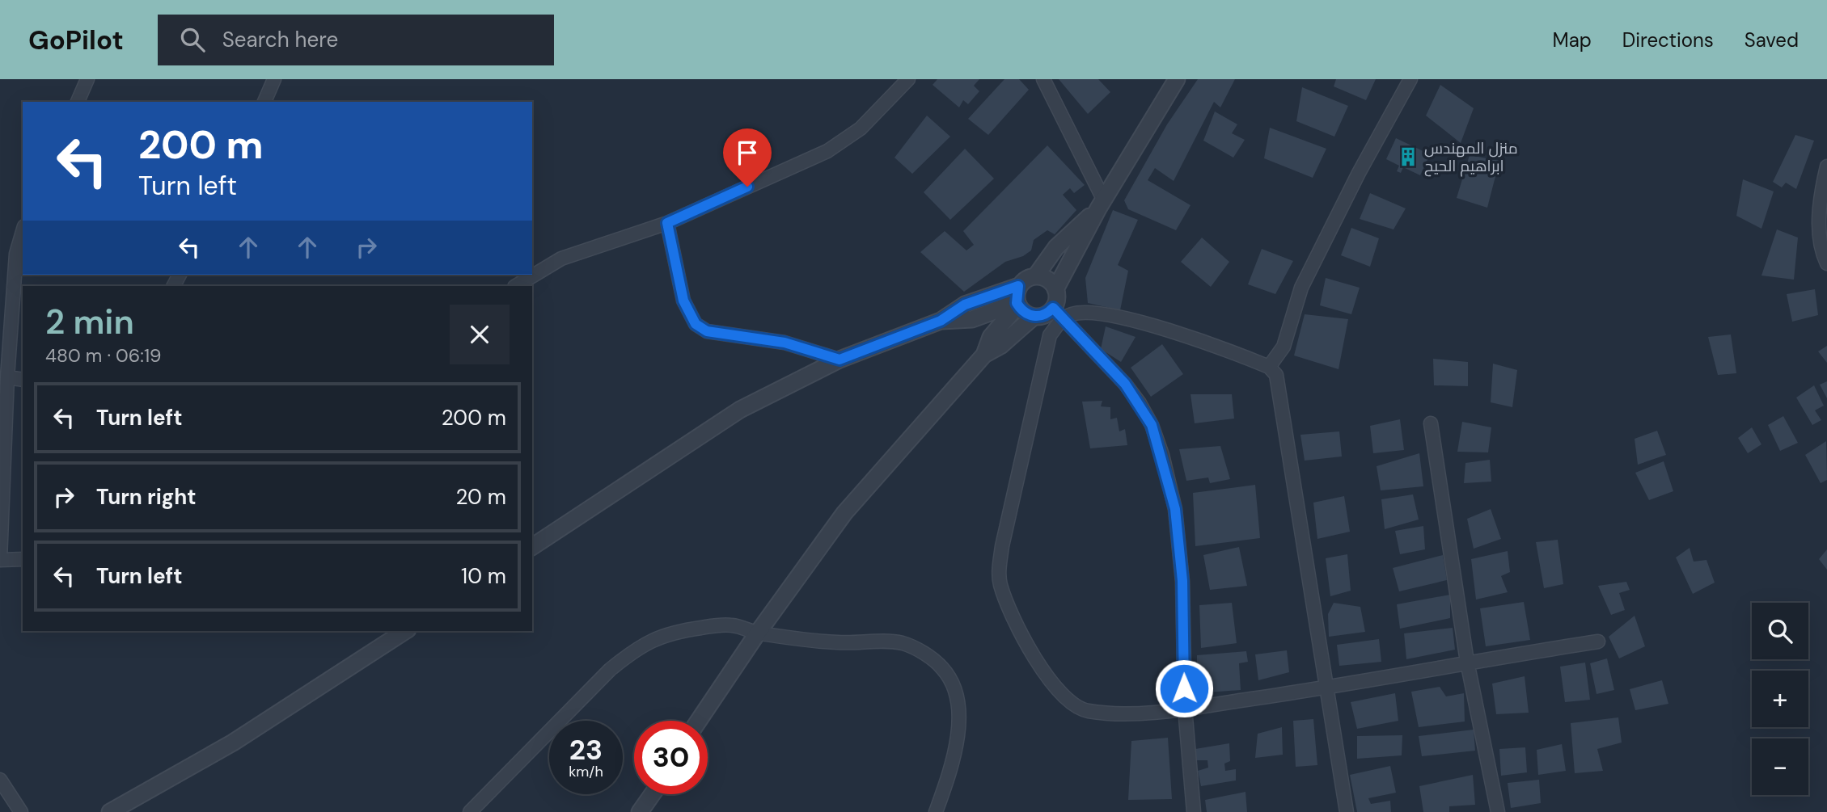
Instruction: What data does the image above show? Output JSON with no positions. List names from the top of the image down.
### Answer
{
  "places": {
    "building": ["منزل المهندس ابراهيم الحيح"]
  },
  "page": {
    "header": "GoPilot",
    "search": "Search here",
    "nav": ["Map", "Directions", "Saved"],
    "turn": ["200 m", "Turn left"],
    "heading": ["2 min", "480 m · 06:19"],
    "list": [
      {
        "name": "Turn left",
        "value": "200 m"
      },
      {
        "name": "Turn right",
        "value": "20 m"
      },
      {
        "name": "Turn left",
        "value": "10 m"
      }
    ],
    "map_buttons": ["+", "−"],
    "speed": "23 km/h",
    "limit": "30"
  }
}
